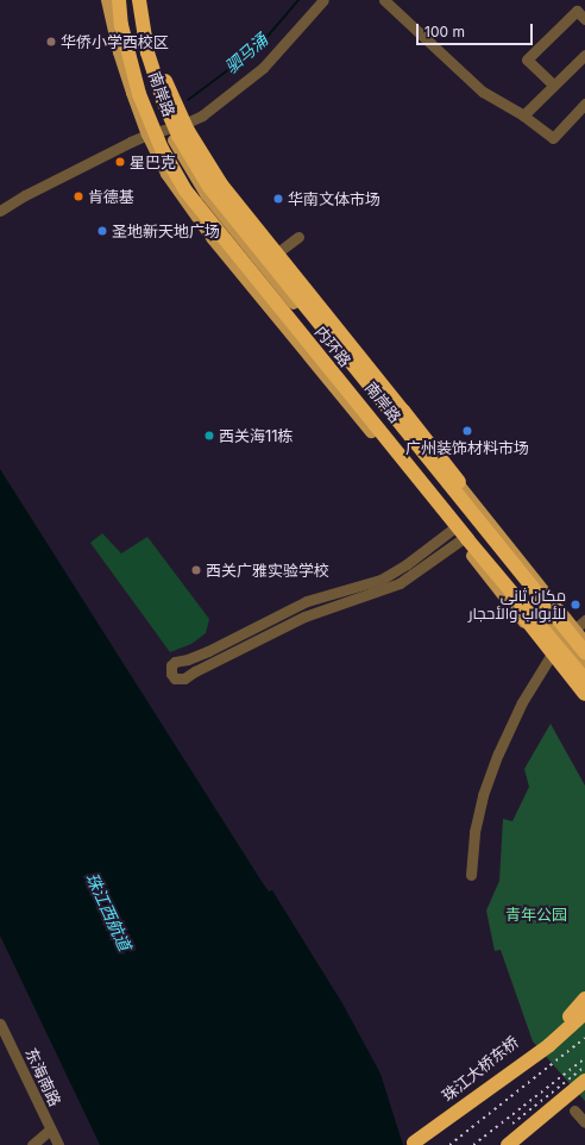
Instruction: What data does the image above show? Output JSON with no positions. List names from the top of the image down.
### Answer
{
  "streets": {
    "highway": ["内环路", "珠江大桥东桥"],
    "main road": ["南岸路"],
    "street": ["东海南路"]
  },
  "crossings": [
    ["南岸路", "内环路"]
  ],
  "water": ["驷马涌", "珠江西航道"],
  "parks": ["青年公园"],
  "places": [
    "华侨小学西校区",
    "星巴克",
    "肯德基",
    "华南文体市场",
    "圣地新天地广场",
    "广州装饰材料市场",
    "西关海11栋",
    "西关广雅实验学校",
    "مكان ثاني للأبواب والأحجار"
  ],
  "scale_bar": "100 m"
}
